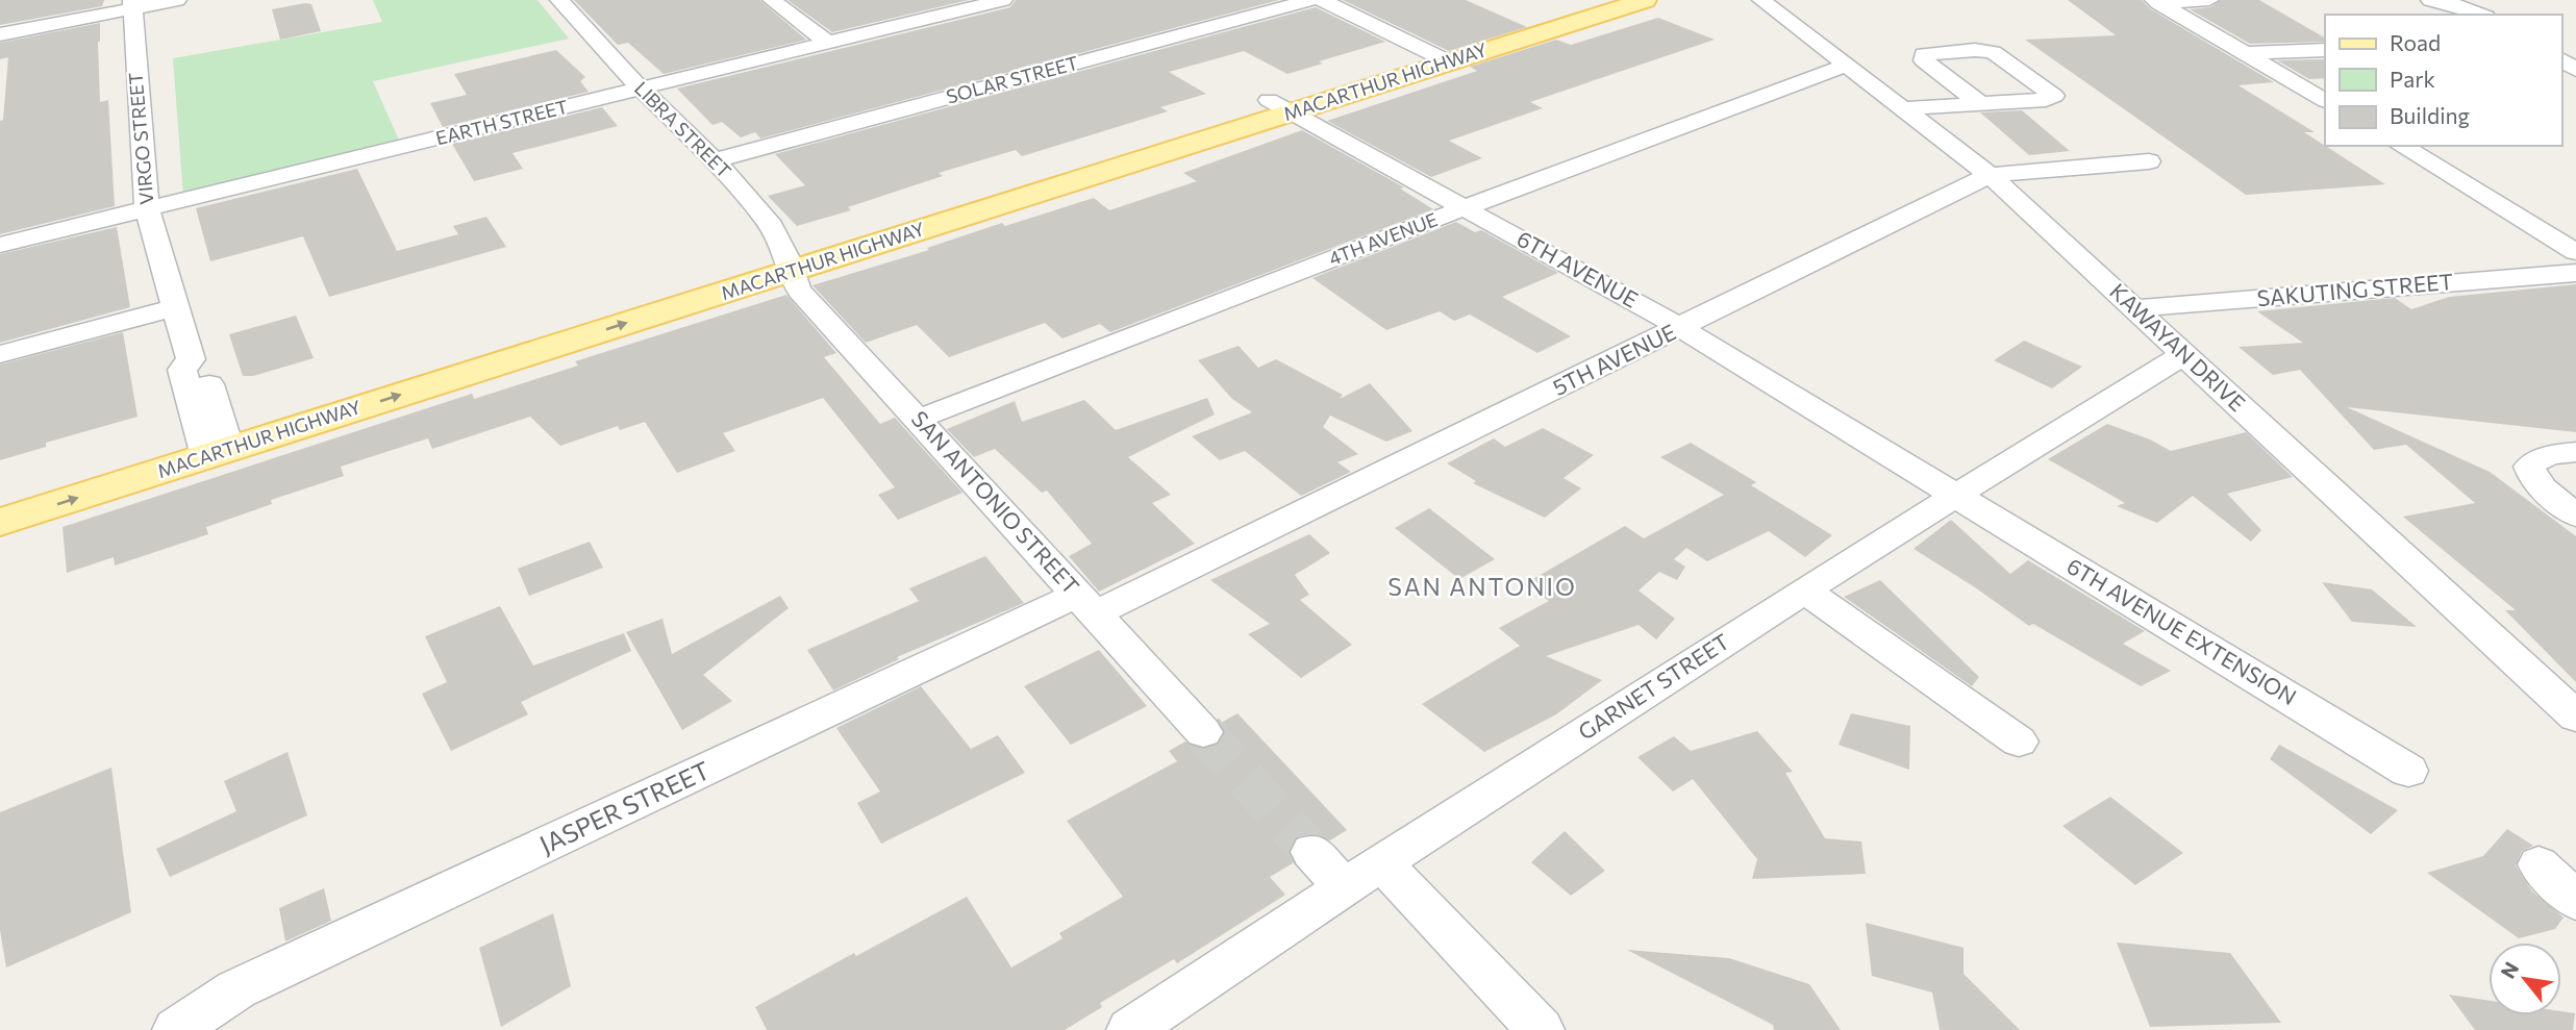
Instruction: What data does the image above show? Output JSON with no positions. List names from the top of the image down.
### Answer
{
  "streets": {
    "main road": ["MACARTHUR HIGHWAY"],
    "street": [
      "SOLAR STREET",
      "EARTH STREET",
      "LIBRA STREET",
      "VIRGO STREET",
      "4TH AVENUE",
      "6TH AVENUE",
      "SAKUTING STREET",
      "KAWAYAN DRIVE",
      "5TH AVENUE",
      "SAN ANTONIO STREET",
      "6TH AVENUE EXTENSION",
      "GARNET STREET",
      "JASPER STREET"
    ]
  },
  "crossings": [
    ["SOLAR STREET", "LIBRA STREET"],
    ["MACARTHUR HIGHWAY", "LIBRA STREET"],
    ["MACARTHUR HIGHWAY", "VIRGO STREET"],
    ["MACARTHUR HIGHWAY", "6TH AVENUE"],
    ["MACARTHUR HIGHWAY", "SAN ANTONIO STREET"],
    ["EARTH STREET", "LIBRA STREET"],
    ["EARTH STREET", "VIRGO STREET"],
    ["LIBRA STREET", "SAN ANTONIO STREET"],
    ["4TH AVENUE", "6TH AVENUE"],
    ["4TH AVENUE", "KAWAYAN DRIVE"],
    ["4TH AVENUE", "SAN ANTONIO STREET"],
    ["6TH AVENUE", "5TH AVENUE"],
    ["6TH AVENUE", "6TH AVENUE EXTENSION"],
    ["6TH AVENUE", "GARNET STREET"],
    ["SAKUTING STREET", "KAWAYAN DRIVE"],
    ["KAWAYAN DRIVE", "5TH AVENUE"],
    ["KAWAYAN DRIVE", "GARNET STREET"],
    ["5TH AVENUE", "SAN ANTONIO STREET"],
    ["5TH AVENUE", "JASPER STREET"],
    ["SAN ANTONIO STREET", "JASPER STREET"],
    ["6TH AVENUE EXTENSION", "GARNET STREET"]
  ],
  "districts": ["SAN ANTONIO"],
  "legend": ["Road", "Park", "Building"],
  "north": "top left"
}
